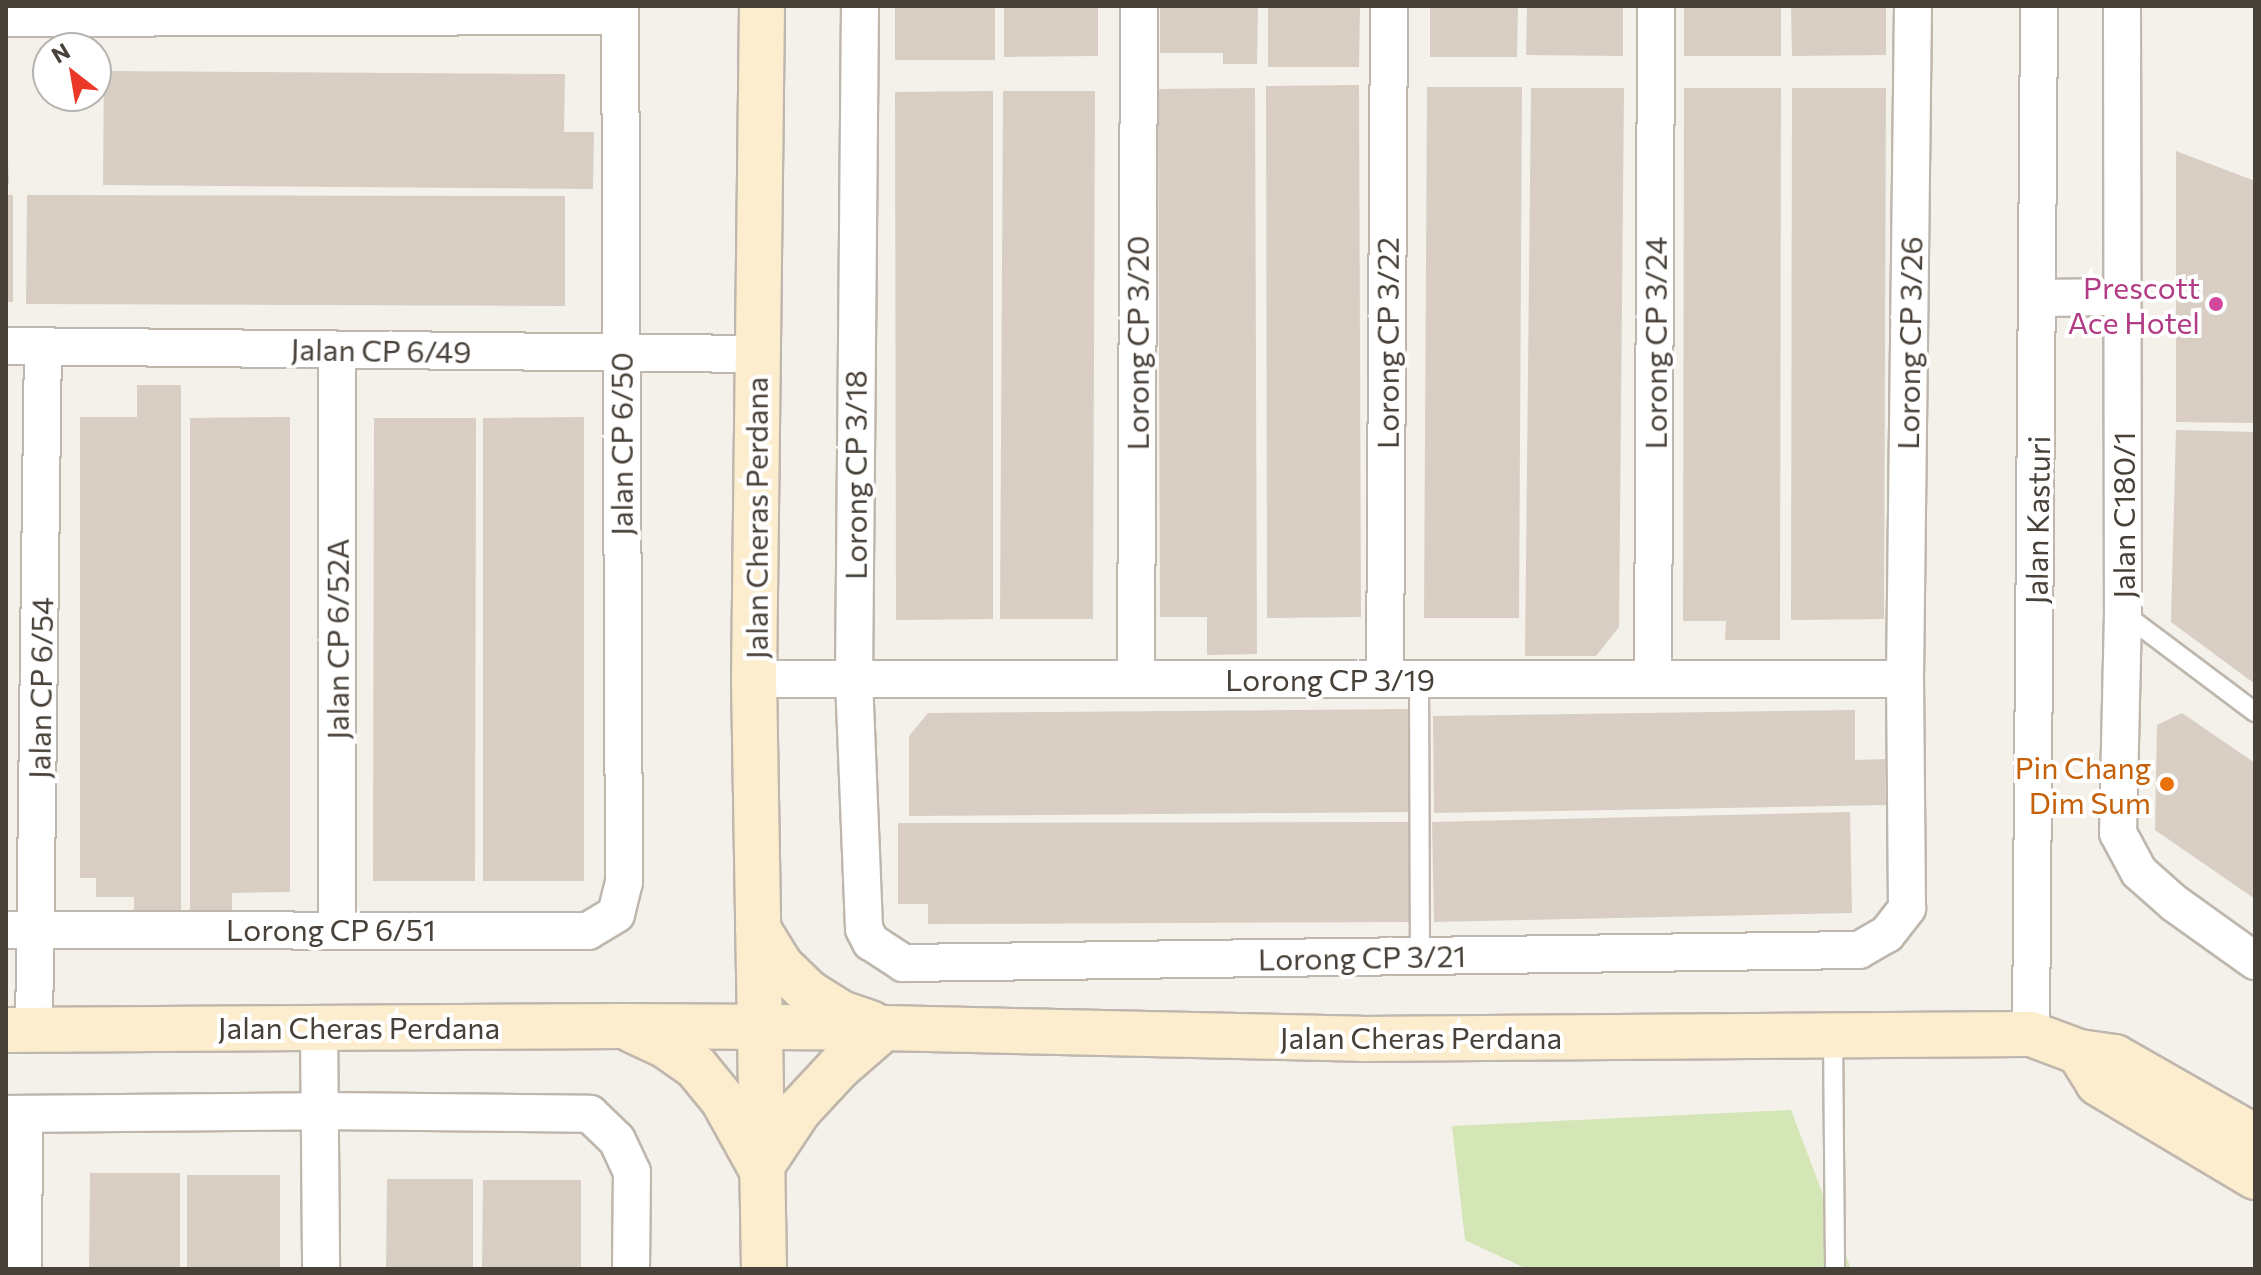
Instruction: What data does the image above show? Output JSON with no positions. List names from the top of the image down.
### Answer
{
  "streets": {
    "street": [
      "Lorong CP 3/20",
      "Lorong CP 3/22",
      "Lorong CP 3/24",
      "Lorong CP 3/26",
      "Jalan CP 6/49",
      "Jalan CP 6/50",
      "Lorong CP 3/18",
      "Jalan C180/1",
      "Jalan Cheras Perdana",
      "Jalan Kasturi",
      "Jalan CP 6/52A",
      "Lorong CP 3/19",
      "Jalan CP 6/54",
      "Lorong CP 6/51",
      "Lorong CP 3/21"
    ]
  },
  "crossings": [
    ["Lorong CP 3/20", "Lorong CP 3/19"],
    ["Lorong CP 3/22", "Lorong CP 3/19"],
    ["Lorong CP 3/24", "Lorong CP 3/19"],
    ["Lorong CP 3/26", "Lorong CP 3/19"],
    ["Lorong CP 3/26", "Lorong CP 3/21"],
    ["Jalan CP 6/49", "Jalan CP 6/50"],
    ["Jalan CP 6/49", "Jalan Cheras Perdana"],
    ["Jalan CP 6/49", "Jalan CP 6/52A"],
    ["Jalan CP 6/49", "Jalan CP 6/54"],
    ["Jalan CP 6/50", "Lorong CP 6/51"],
    ["Lorong CP 3/18", "Lorong CP 3/19"],
    ["Lorong CP 3/18", "Lorong CP 3/21"],
    ["Jalan Cheras Perdana", "Jalan Kasturi"],
    ["Jalan Cheras Perdana", "Lorong CP 3/19"],
    ["Jalan Cheras Perdana", "Jalan CP 6/54"],
    ["Jalan CP 6/52A", "Lorong CP 6/51"],
    ["Jalan CP 6/54", "Lorong CP 6/51"]
  ],
  "places": ["Prescott Ace Hotel", "Pin Chang Dim Sum"],
  "north": "top left"
}
